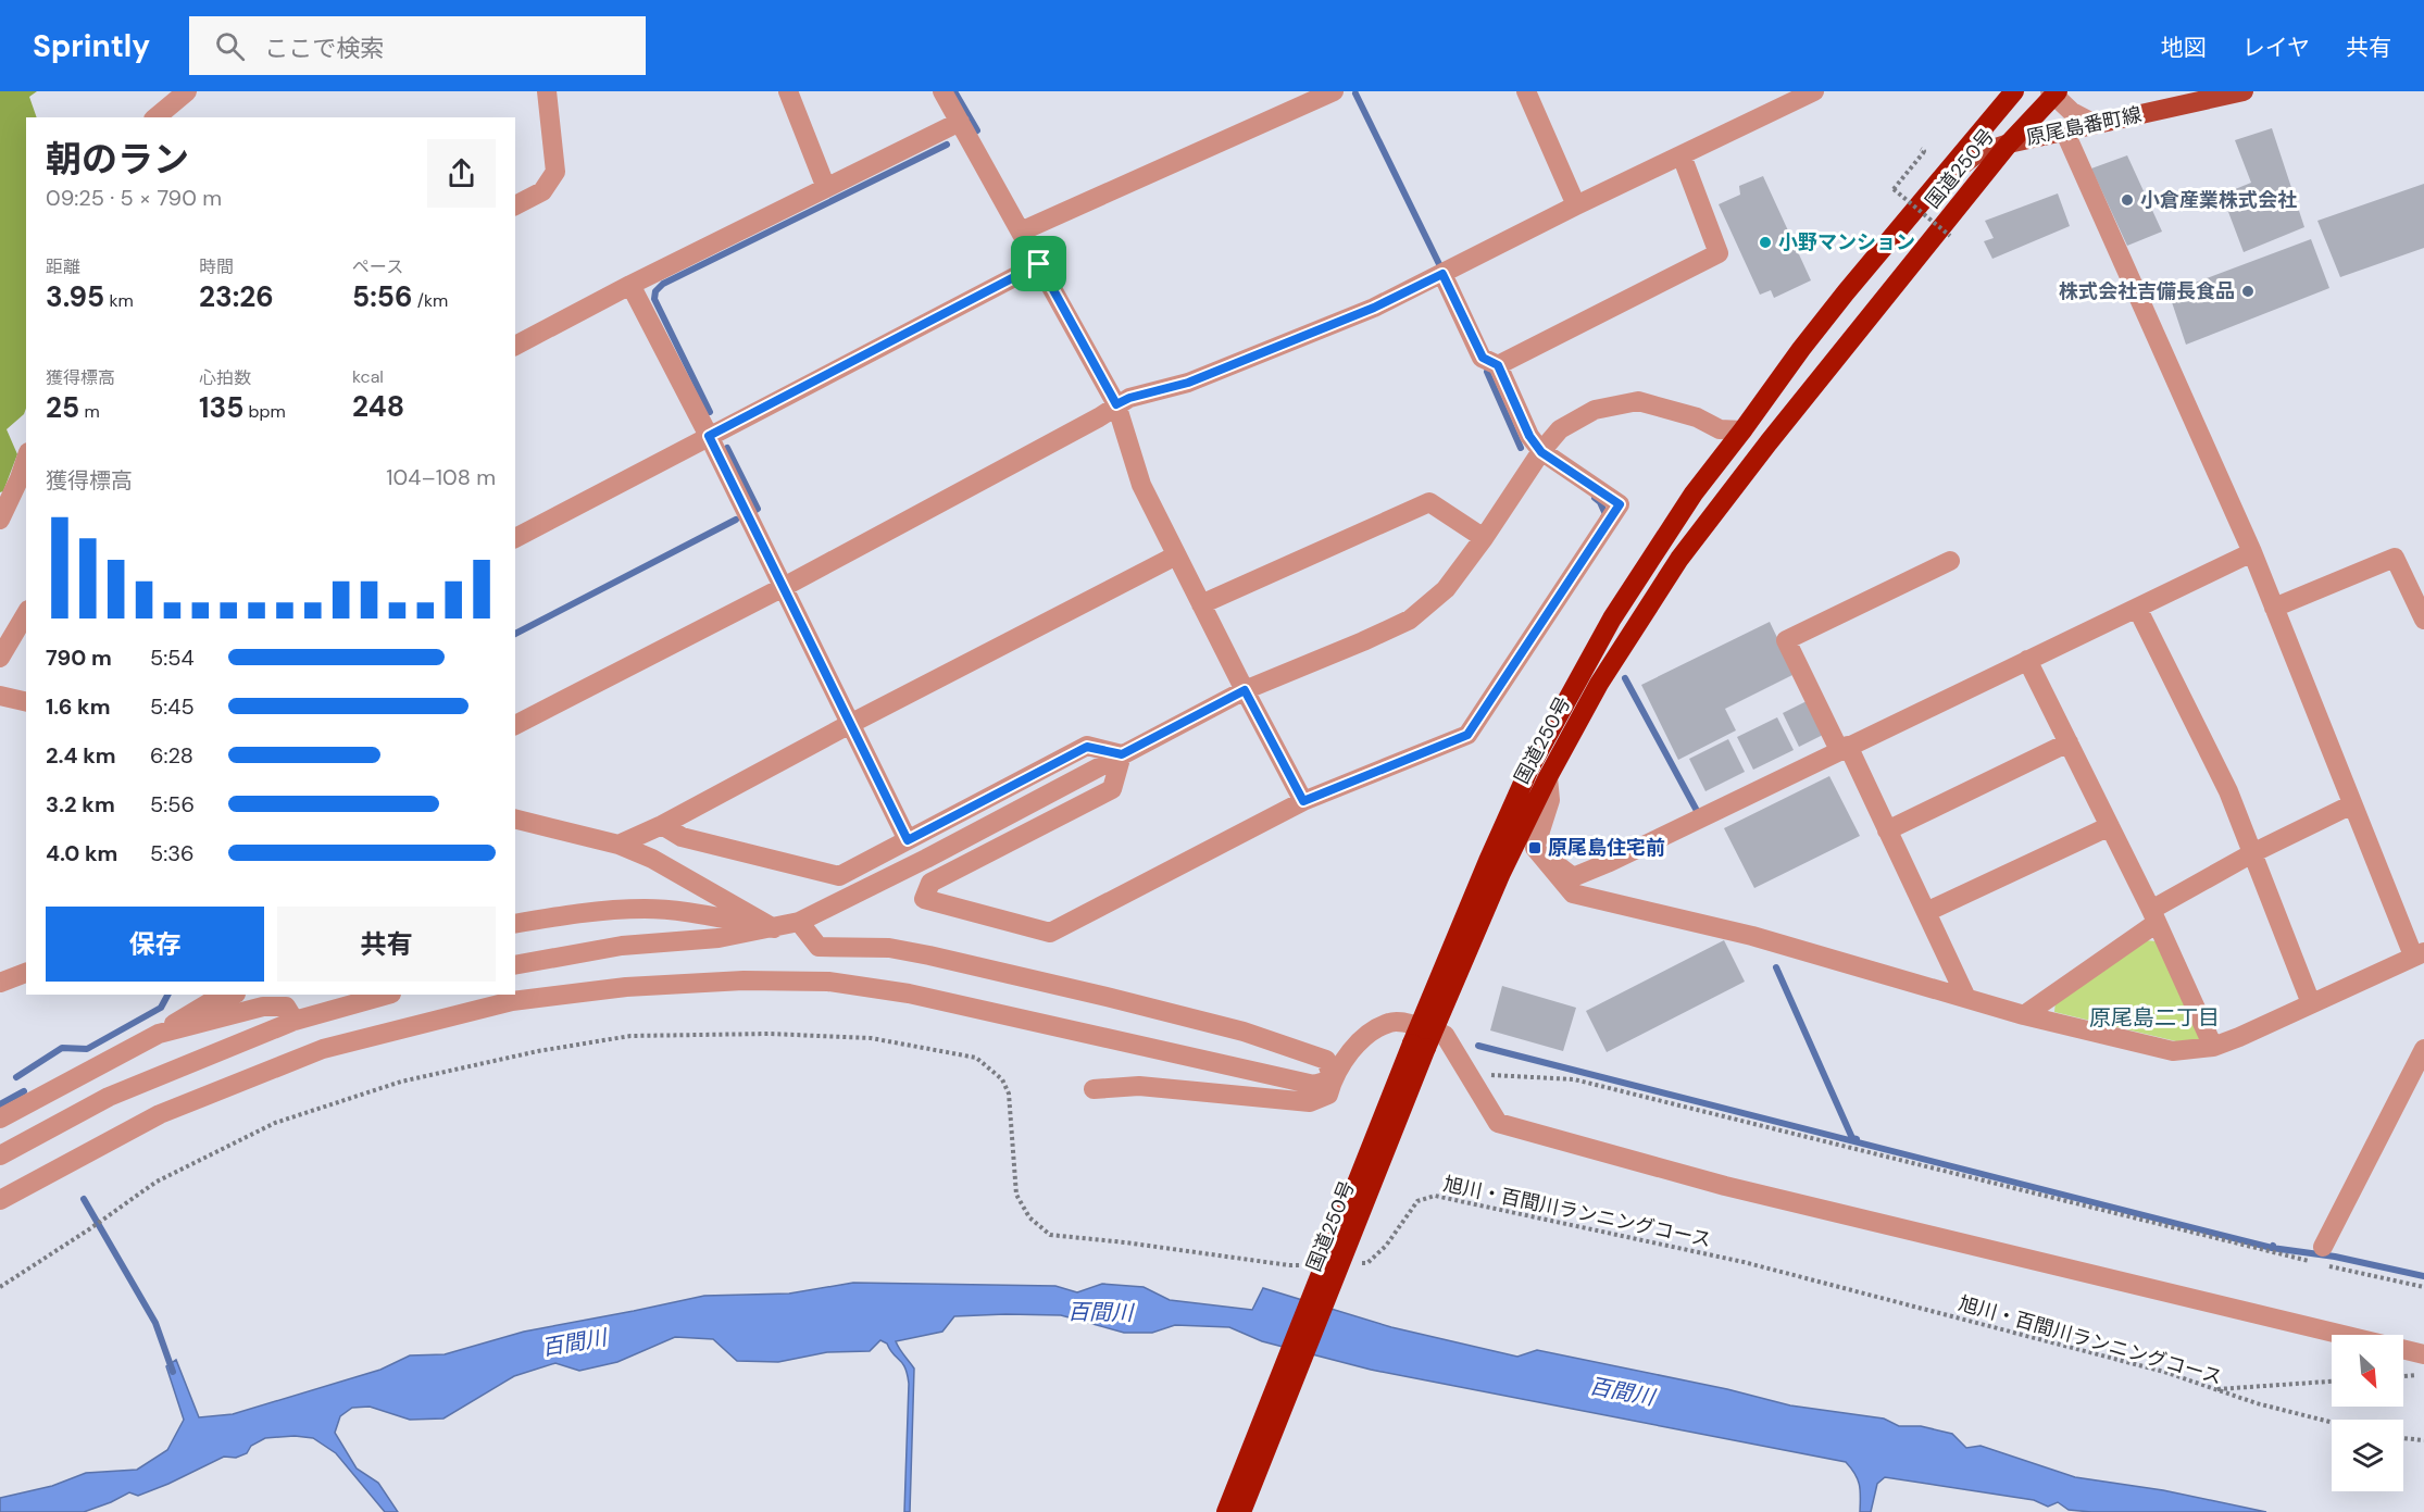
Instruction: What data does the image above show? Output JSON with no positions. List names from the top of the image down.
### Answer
{
  "streets": {
    "highway": ["国道250号"],
    "main road": ["原尾島番町線"],
    "path": ["旭川・百間川ランニングコース"]
  },
  "crossings": [
    ["原尾島番町線", "国道250号"]
  ],
  "districts": ["原尾島二丁目"],
  "water": ["百間川"],
  "places": {
    "other": ["小倉産業株式会社", "小野マンション", "株式会社吉備長食品"],
    "transit": ["原尾島住宅前"]
  },
  "north": "bottom right",
  "page": {
    "header": "Sprintly",
    "search": "ここで検索",
    "nav": ["地図", "レイヤ", "共有"],
    "heading": ["朝のラン", "09:25 · 5 × 790 m"],
    "stats": [
      ["距離", "3.95 km"],
      ["時間", "23:26"],
      ["ペース", "5:56 /km"],
      ["獲得標高", "25 m"],
      ["心拍数", "135 bpm"],
      ["kcal", "248"]
    ],
    "chart": ["獲得標高", "104–108 m"],
    "list": [
      {
        "name": "790 m",
        "note": "5:54"
      },
      {
        "name": "1.6 km",
        "note": "5:45"
      },
      {
        "name": "2.4 km",
        "note": "6:28"
      },
      {
        "name": "3.2 km",
        "note": "5:56"
      },
      {
        "name": "4.0 km",
        "note": "5:36"
      }
    ],
    "buttons": ["保存", "共有"]
  }
}
